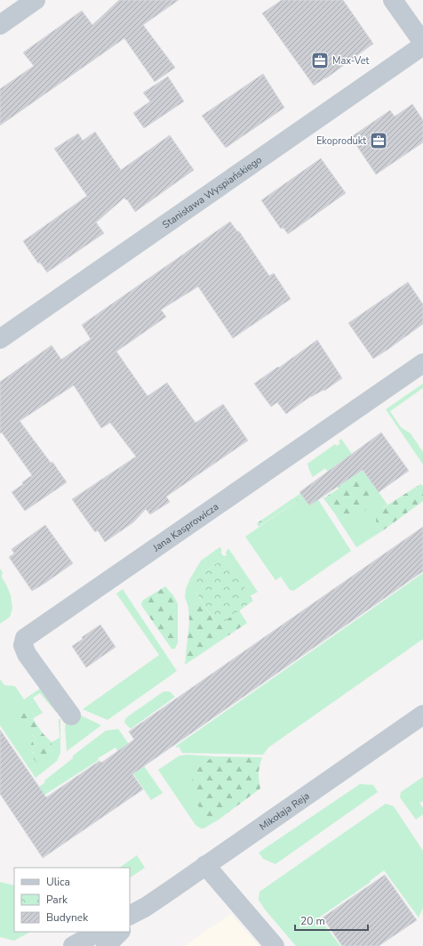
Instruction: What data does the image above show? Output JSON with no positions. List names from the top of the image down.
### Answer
{
  "streets": {
    "street": ["Stanisława Wyspiańskiego", "Jana Kasprowicza", "Mikołaja Reja"]
  },
  "places": {
    "office": ["Max-Vet", "Ekoprodukt"]
  },
  "legend": ["Ulica", "Park", "Budynek"],
  "scale_bar": "20 m"
}
